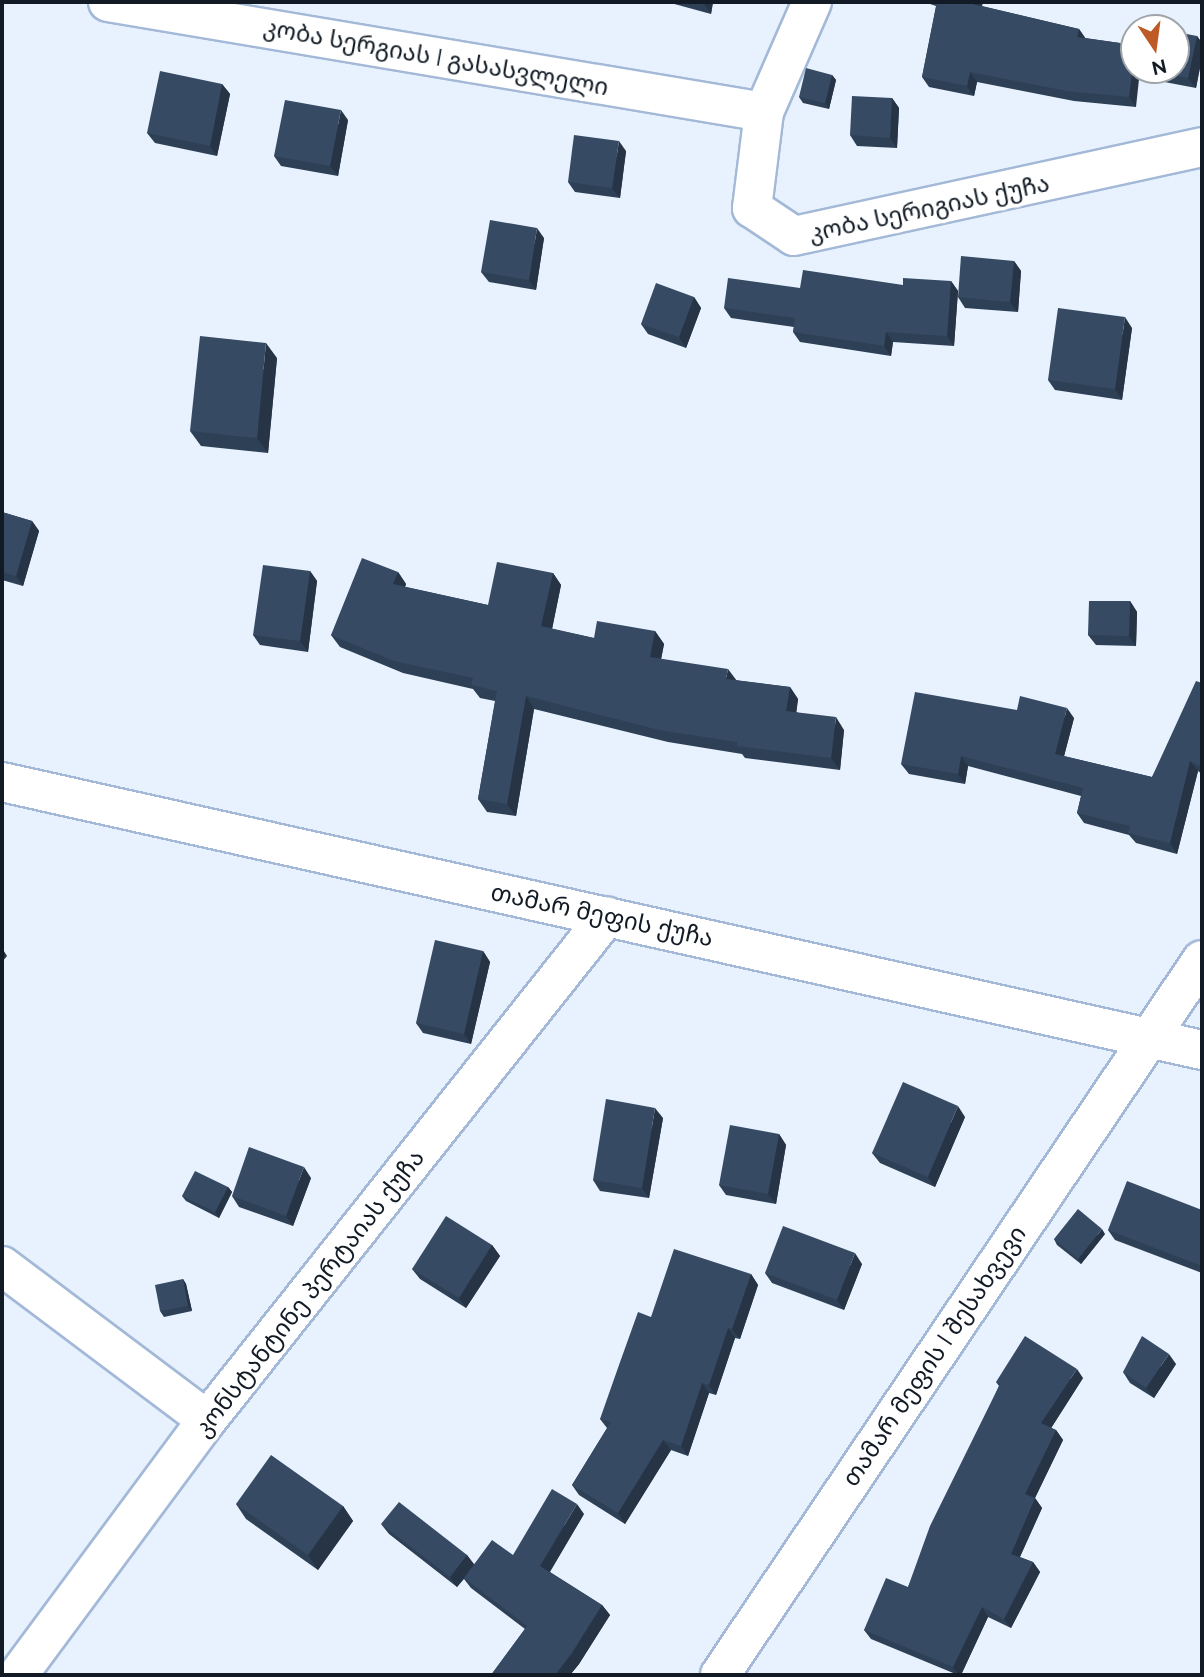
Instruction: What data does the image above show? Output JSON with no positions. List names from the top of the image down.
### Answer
{
  "streets": {
    "street": [
      "კობა სერგიას I გასასვლელი",
      "კობა სერიგიას ქუჩა",
      "თამარ მეფის ქუჩა",
      "კონსტანტინე პერტაიას ქუჩა",
      "თამარ მეფის I შესახვევი"
    ]
  },
  "crossings": [
    ["კობა სერგიას I გასასვლელი", "კობა სერიგიას ქუჩა"],
    ["თამარ მეფის ქუჩა", "კონსტანტინე პერტაიას ქუჩა"],
    ["თამარ მეფის ქუჩა", "თამარ მეფის I შესახვევი"]
  ],
  "north": "bottom"
}
